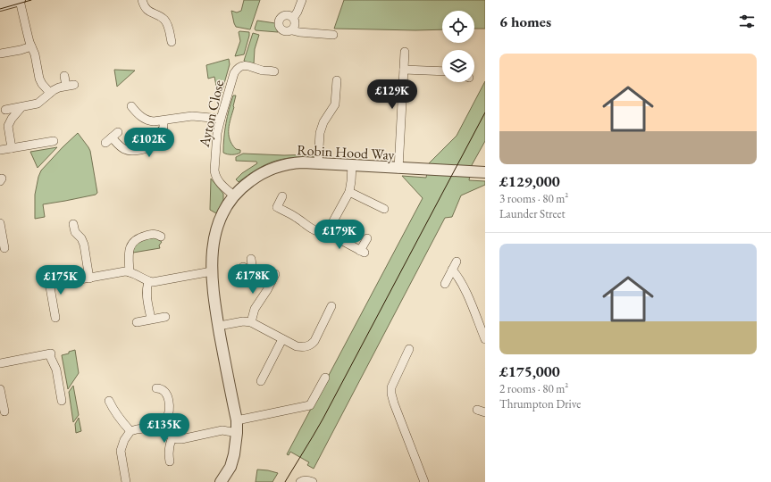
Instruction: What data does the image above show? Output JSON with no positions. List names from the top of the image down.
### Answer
{
  "streets": {
    "street": ["Ayton Close", "Robin Hood Way"]
  },
  "crossings": [
    ["Ayton Close", "Robin Hood Way"]
  ],
  "page": {
    "heading": "6 homes",
    "list": [
      {
        "name": "£129,000",
        "note": "3 rooms · 80 m² · Launder Street"
      },
      {
        "name": "£175,000",
        "note": "2 rooms · 80 m² · Thrumpton Drive"
      }
    ],
    "price": [
      "£129K",
      "£102K",
      "£179K",
      "£178K",
      "£175K",
      "£135K"
    ]
  }
}
